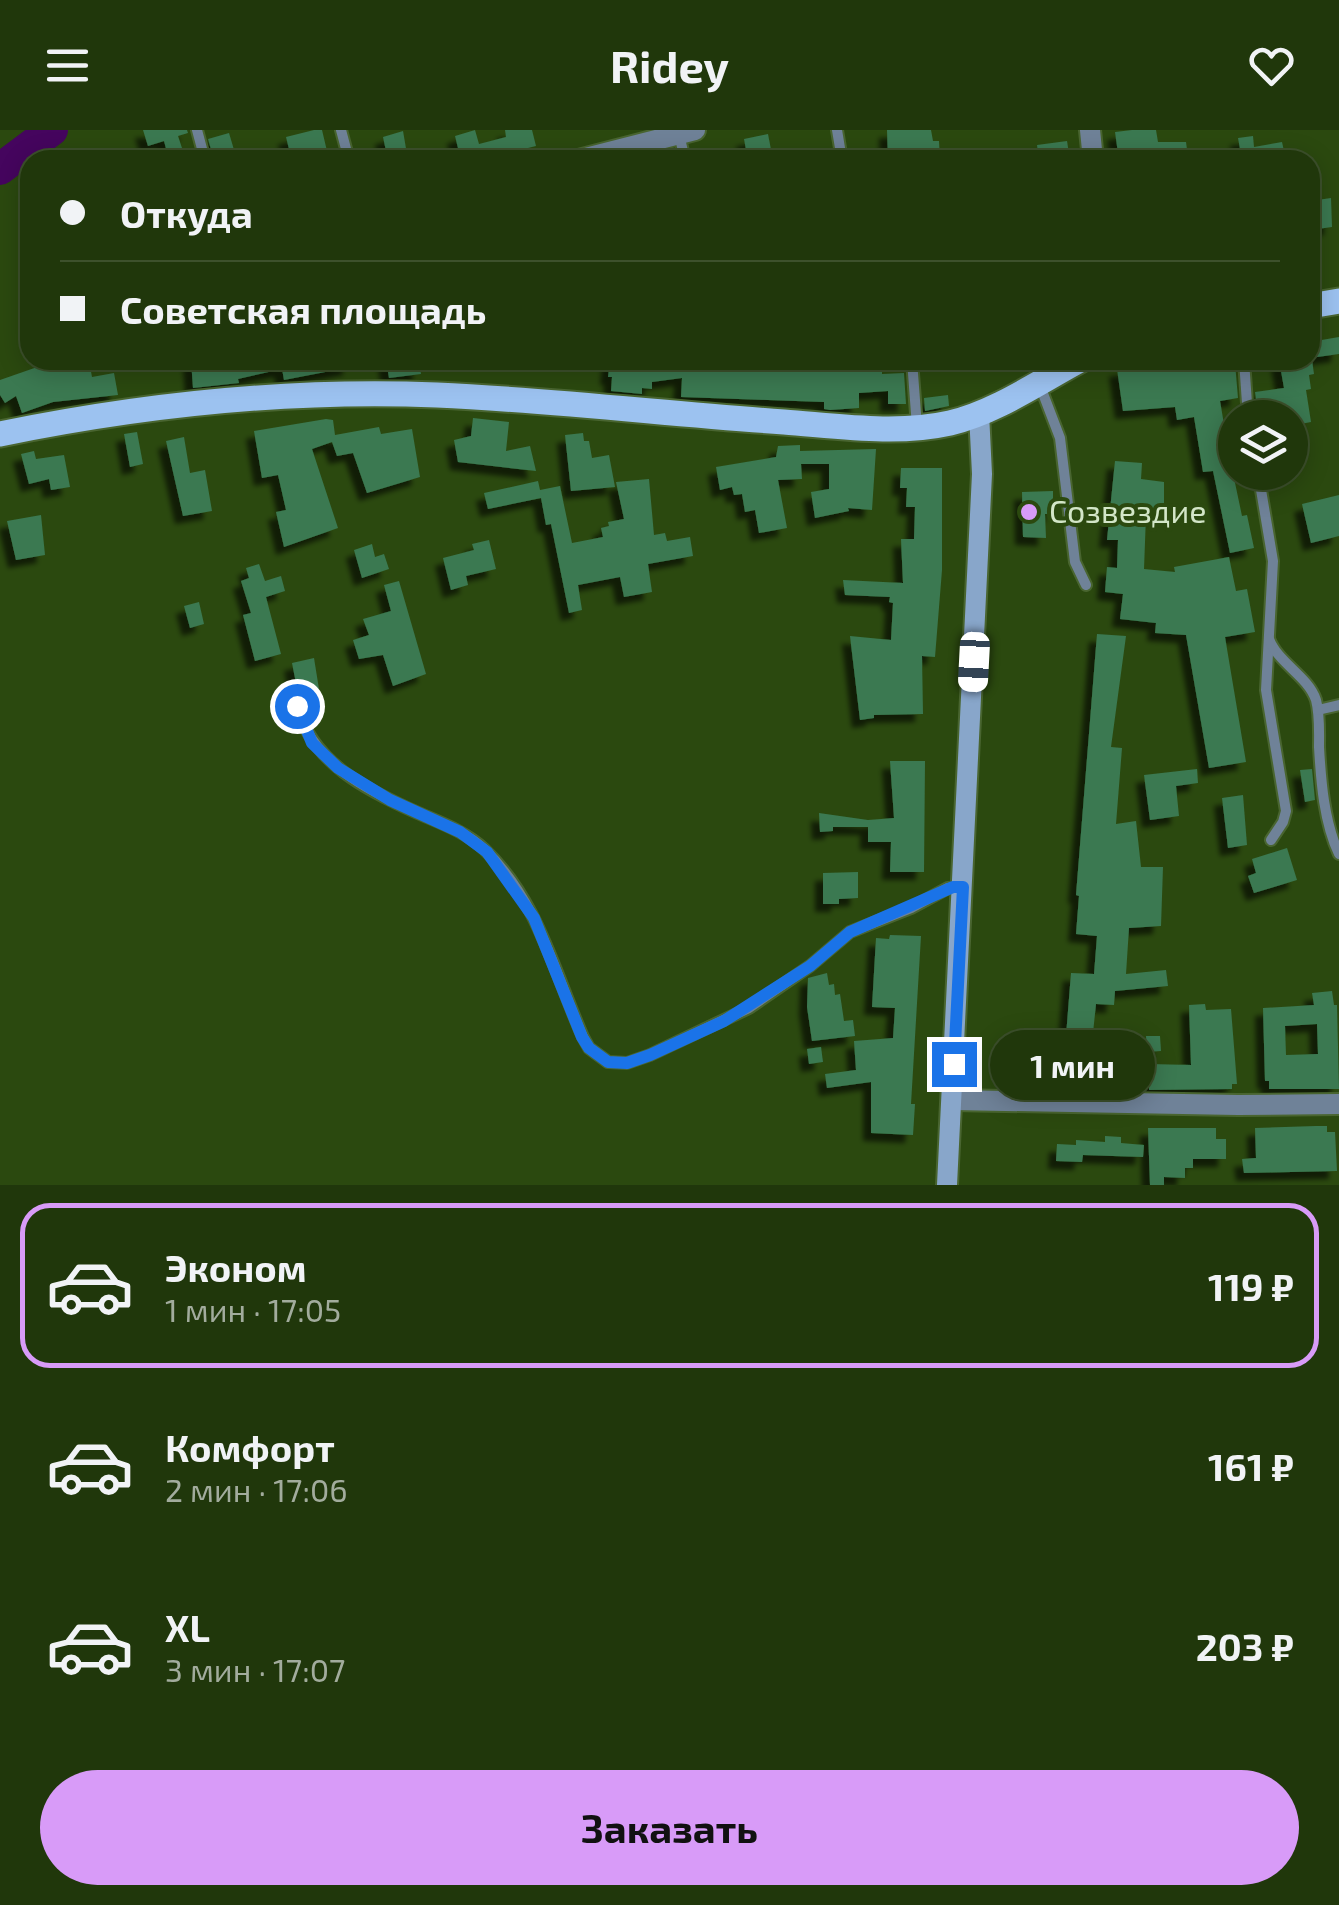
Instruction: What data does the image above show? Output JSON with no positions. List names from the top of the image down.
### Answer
{
  "places": ["Созвездие"],
  "page": {
    "header": "Ridey",
    "banner": ["Откуда", "Советская площадь"],
    "bubble": "1 мин",
    "list": [
      {
        "name": "Эконом",
        "note": "1 мин · 17:05",
        "value": "119 ₽"
      },
      {
        "name": "Комфорт",
        "note": "2 мин · 17:06",
        "value": "161 ₽"
      },
      {
        "name": "XL",
        "note": "3 мин · 17:07",
        "value": "203 ₽"
      }
    ],
    "buttons": "Заказать"
  }
}
